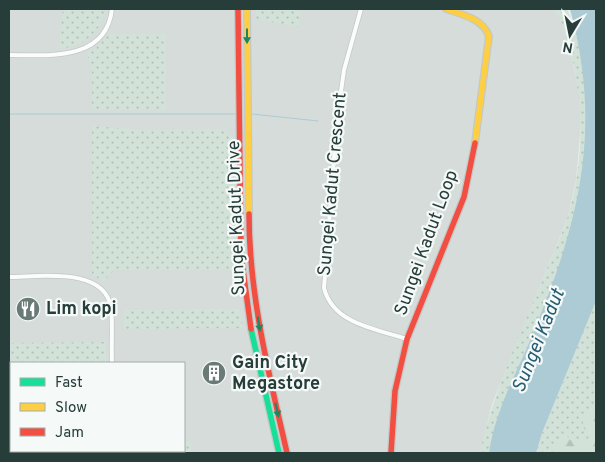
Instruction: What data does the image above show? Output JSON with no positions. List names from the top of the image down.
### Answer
{
  "streets": {
    "main road": ["Sungei Kadut Drive", "Sungei Kadut Loop"],
    "street": ["Sungei Kadut Crescent"]
  },
  "crossings": [
    ["Sungei Kadut Crescent", "Sungei Kadut Loop"]
  ],
  "water": ["Sungei Kadut"],
  "places": {
    "restaurant": ["Lim kopi"],
    "building": ["Gain City Megastore"]
  },
  "legend": ["Fast", "Slow", "Jam"],
  "north": "bottom"
}
